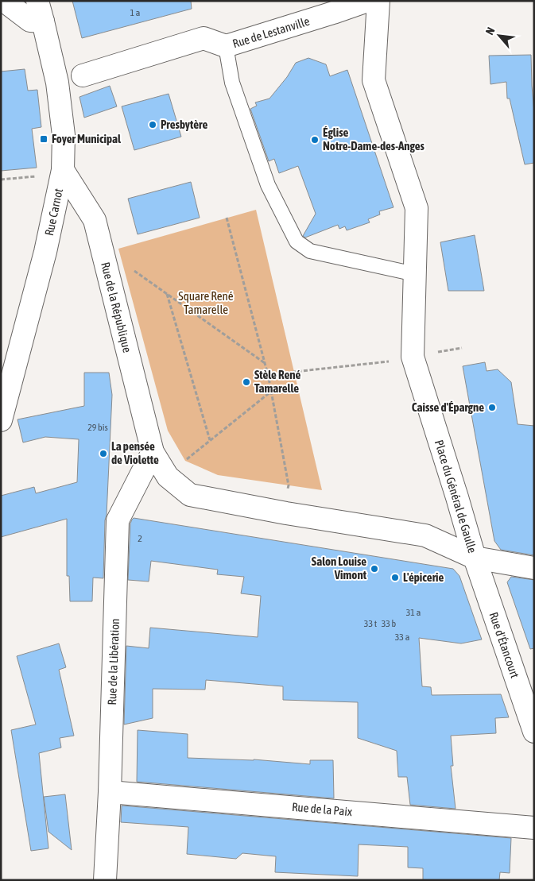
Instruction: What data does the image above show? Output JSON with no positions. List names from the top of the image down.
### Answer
{
  "streets": {
    "street": [
      "Rue de Lestanville",
      "Rue Carnot",
      "Rue de la République",
      "Place du Général de Gaulle",
      "Rue d'Étancourt",
      "Rue de la Libération",
      "Rue de la Paix"
    ]
  },
  "crossings": [
    ["Rue Carnot", "Rue de la République"],
    ["Rue de la République", "Place du Général de Gaulle"],
    ["Rue de la République", "Rue de la Libération"],
    ["Place du Général de Gaulle", "Rue d'Étancourt"],
    ["Place du Général de Gaulle", "Rue de la Libération"],
    ["Rue de la Libération", "Rue de la Paix"]
  ],
  "parks": ["Square René Tamarelle"],
  "places": {
    "other": [
      "Presbytère",
      "Église Notre-Dame-des-Anges",
      "Stèle René Tamarelle",
      "Caisse d'Épargne",
      "La pensée de Violette",
      "Salon Louise Vimont",
      "L'épicerie"
    ],
    "transit": ["Foyer Municipal"]
  },
  "house_numbers": [
    "1 a",
    "29 bis",
    "2",
    "31 a",
    "33 t",
    "33 b",
    "33 a"
  ],
  "north": "top left"
}
